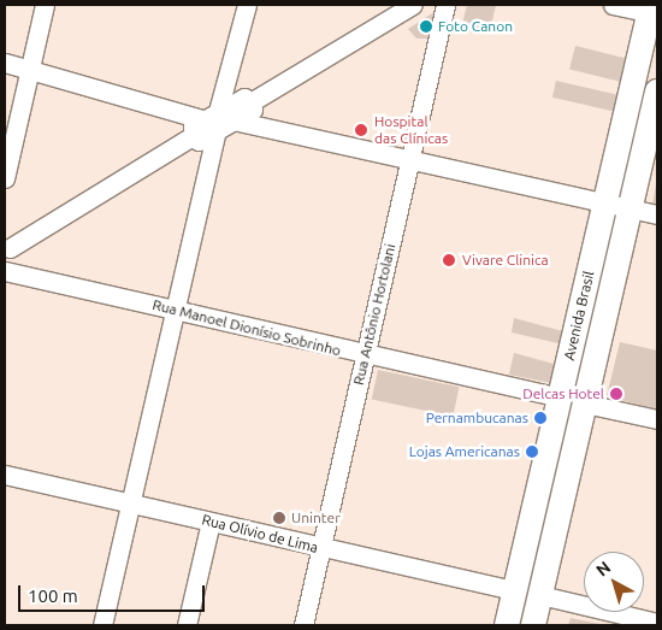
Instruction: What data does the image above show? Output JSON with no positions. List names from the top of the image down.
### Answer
{
  "streets": {
    "main road": ["Avenida Brasil"],
    "street": ["Rua Antônio Hortolani", "Rua Manoel Dionísio Sobrinho", "Rua Olívio de Lima"]
  },
  "crossings": [
    ["Rua Antônio Hortolani", "Rua Manoel Dionísio Sobrinho"],
    ["Rua Antônio Hortolani", "Rua Olívio de Lima"],
    ["Avenida Brasil", "Rua Manoel Dionísio Sobrinho"],
    ["Avenida Brasil", "Rua Olívio de Lima"]
  ],
  "places": [
    "Foto Canon",
    "Hospital das Clínicas",
    "Vivare Clinica",
    "Delcas Hotel",
    "Pernambucanas",
    "Lojas Americanas",
    "Uninter"
  ],
  "scale_bar": "100 m",
  "north": "top left"
}
